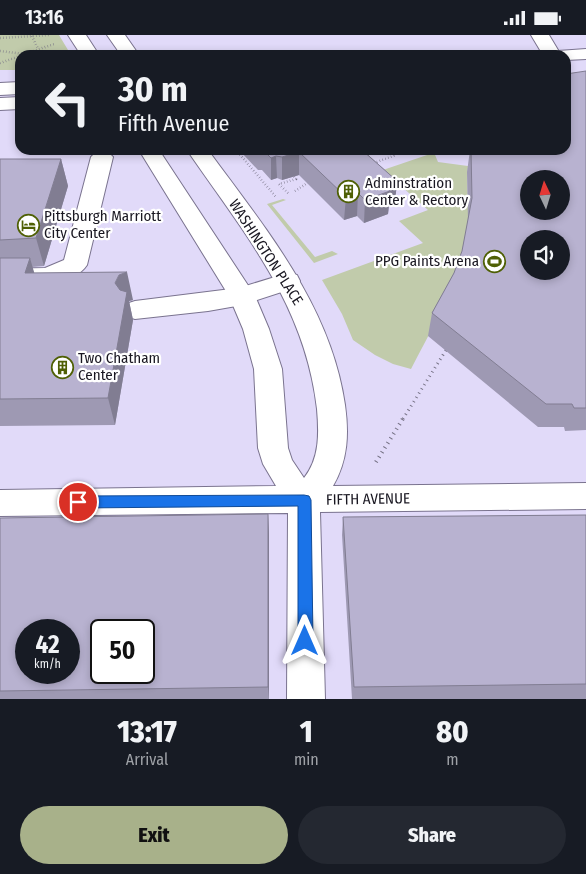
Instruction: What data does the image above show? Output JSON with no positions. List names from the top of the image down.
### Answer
{
  "streets": {
    "main road": ["WASHINGTON PLACE", "FIFTH AVENUE"]
  },
  "crossings": [
    ["WASHINGTON PLACE", "FIFTH AVENUE"]
  ],
  "places": {
    "building": ["Adminstration Center & Rectory", "Two Chatham Center"],
    "hotel": ["Pittsburgh Marriott City Center"],
    "sports": ["PPG Paints Arena"]
  },
  "north": "top",
  "page": {
    "status": "13:16",
    "turn": ["30 m", "Fifth Avenue"],
    "speed": "42 km/h",
    "limit": "50",
    "eta": [
      "13:17",
      "Arrival",
      "1",
      "min",
      "80",
      "m"
    ],
    "buttons": ["Exit", "Share"]
  }
}
